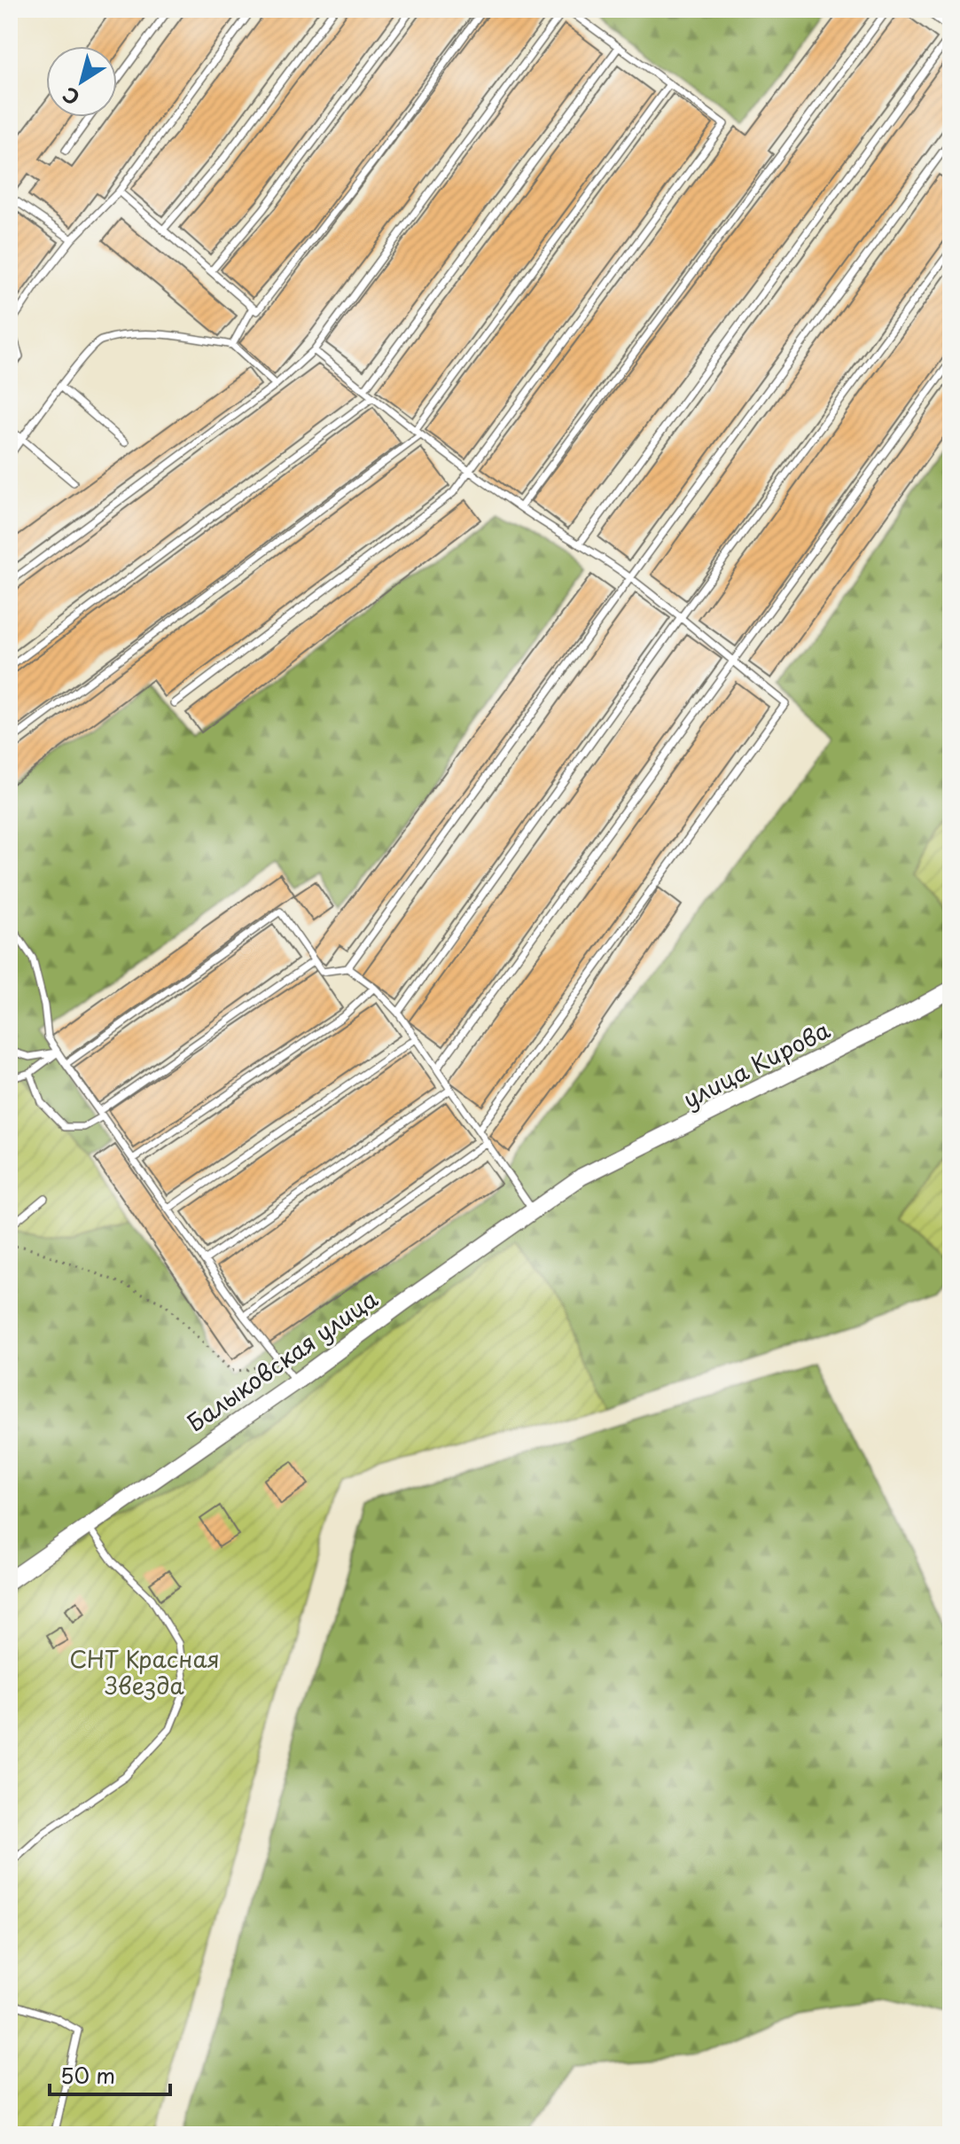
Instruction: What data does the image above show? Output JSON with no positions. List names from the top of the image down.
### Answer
{
  "streets": {
    "street": ["улица Кирова", "Балыковская улица"]
  },
  "crossings": [
    ["улица Кирова", "Балыковская улица"]
  ],
  "parks": ["СНТ Красная Звезда"],
  "scale_bar": "50 m",
  "north": "bottom left"
}
